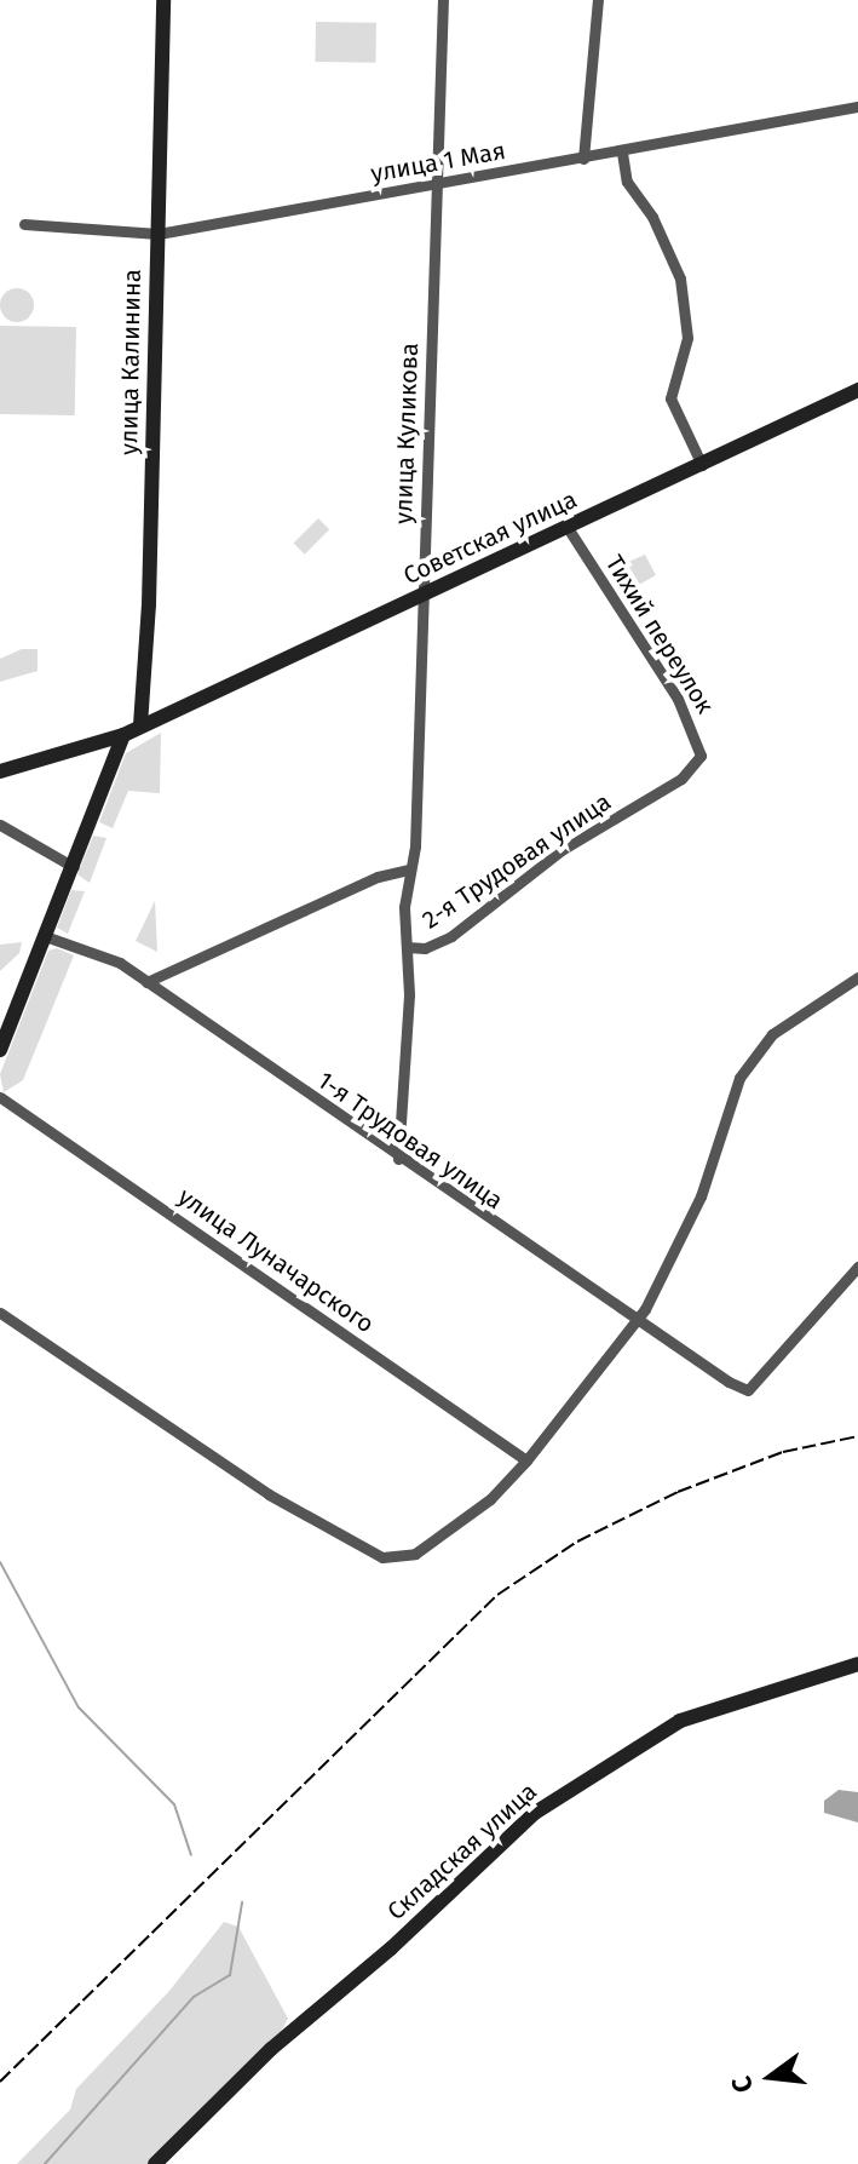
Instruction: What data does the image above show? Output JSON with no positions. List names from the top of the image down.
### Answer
{
  "streets": {
    "street": [
      "улица 1 Мая",
      "улица Калинина",
      "улица Куликова",
      "Советская улица",
      "Тихий переулок",
      "2-я Трудовая улица",
      "1-я Трудовая улица",
      "улица Луначарского",
      "Складская улица"
    ]
  },
  "crossings": [
    ["улица 1 Мая", "улица Калинина"],
    ["улица 1 Мая", "улица Куликова"],
    ["улица Калинина", "Советская улица"],
    ["улица Куликова", "Советская улица"],
    ["улица Куликова", "2-я Трудовая улица"],
    ["улица Куликова", "1-я Трудовая улица"],
    ["Советская улица", "Тихий переулок"],
    ["Тихий переулок", "2-я Трудовая улица"]
  ],
  "north": "left"
}
